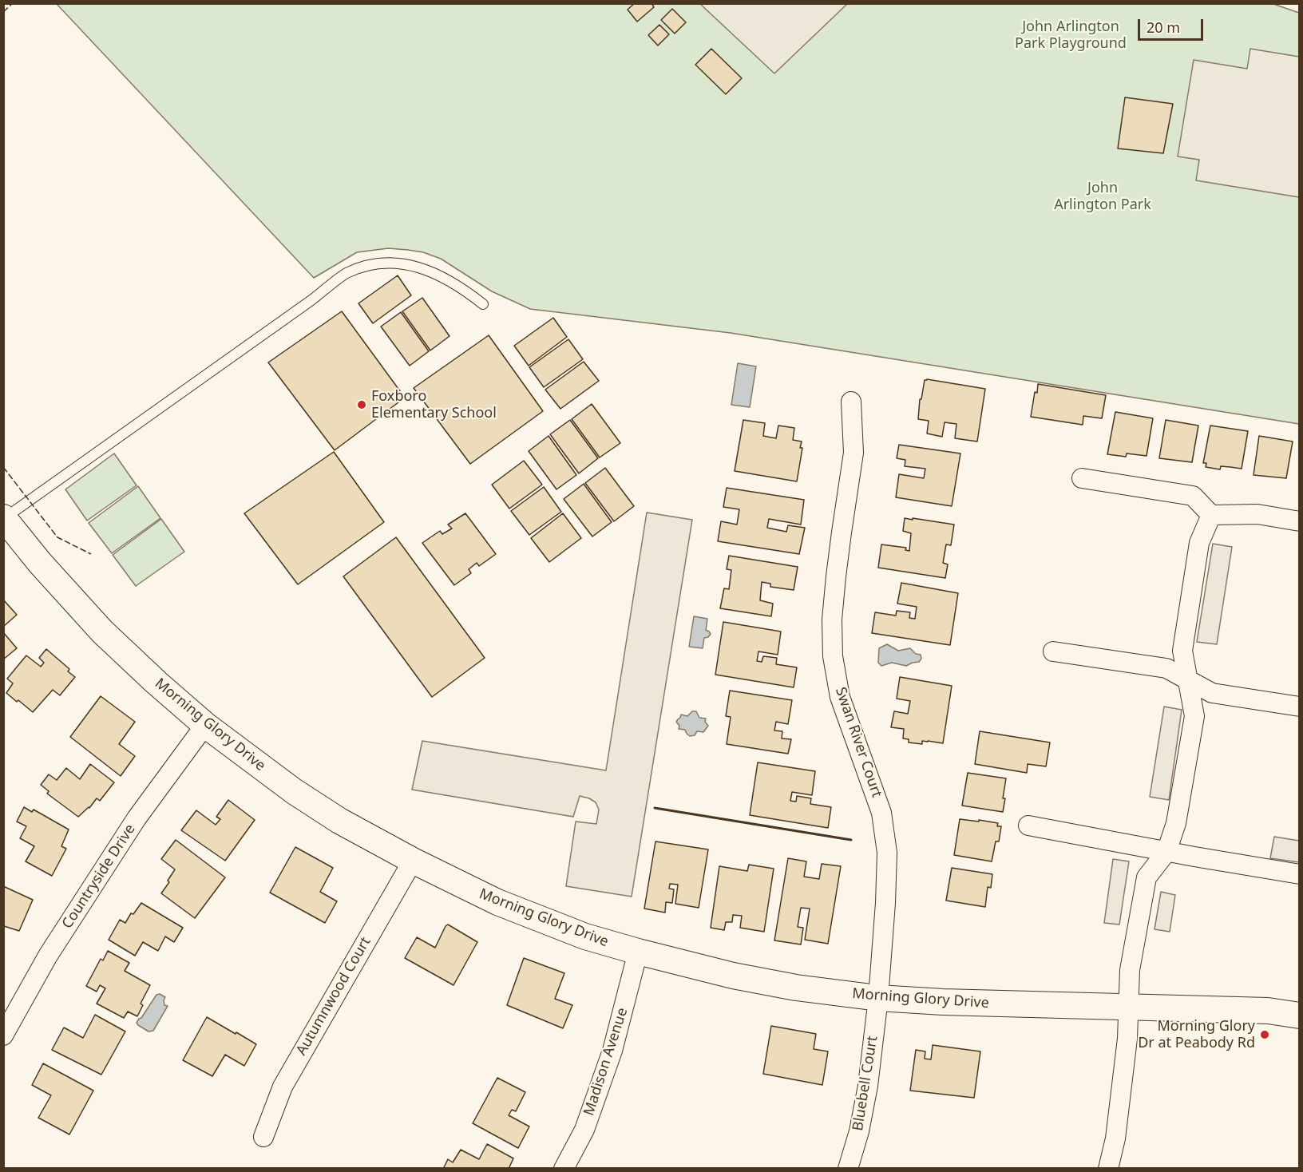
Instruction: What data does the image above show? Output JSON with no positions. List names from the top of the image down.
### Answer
{
  "streets": {
    "street": [
      "Morning Glory Drive",
      "Swan River Court",
      "Countryside Drive",
      "Autumnwood Court",
      "Madison Avenue",
      "Bluebell Court"
    ]
  },
  "crossings": [
    ["Morning Glory Drive", "Swan River Court"],
    ["Morning Glory Drive", "Countryside Drive"],
    ["Morning Glory Drive", "Autumnwood Court"],
    ["Morning Glory Drive", "Madison Avenue"],
    ["Morning Glory Drive", "Bluebell Court"],
    ["Swan River Court", "Bluebell Court"]
  ],
  "parks": ["John Arlington Park Playground", "John Arlington Park"],
  "places": ["Foxboro Elementary School", "Morning Glory Dr at Peabody Rd"],
  "scale_bar": "20 m"
}
